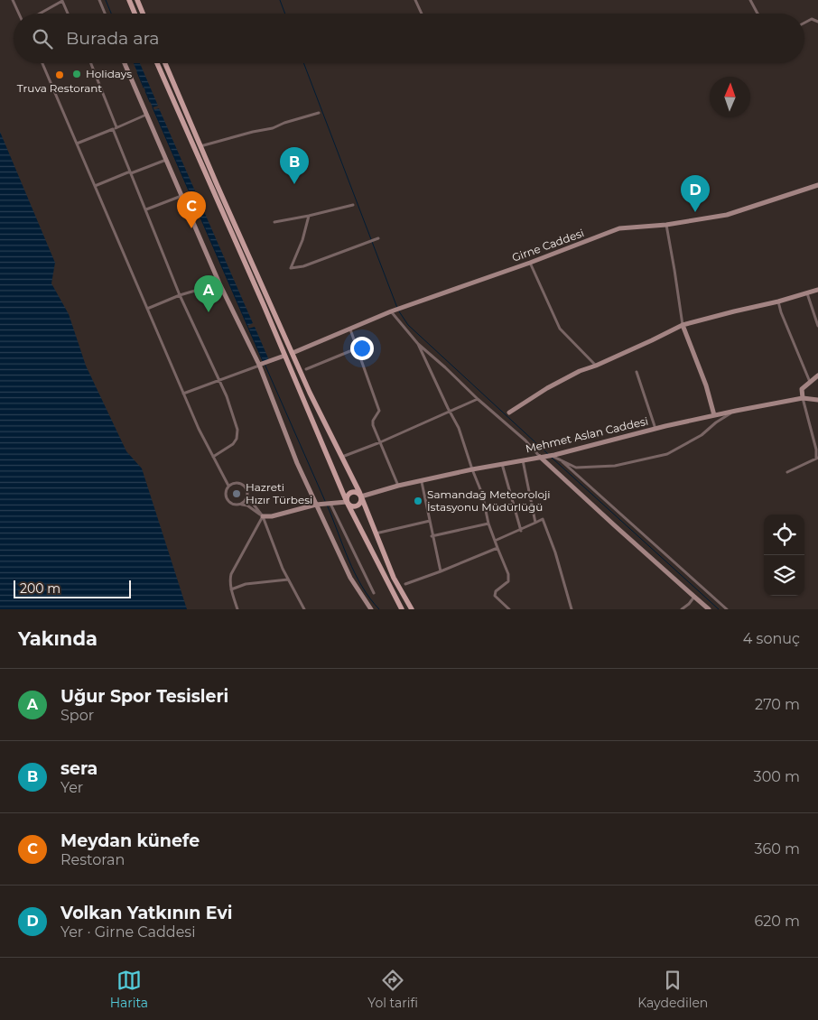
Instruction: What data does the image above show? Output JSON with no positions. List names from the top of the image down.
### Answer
{
  "streets": {
    "street": ["Girne Caddesi", "Mehmet Aslan Caddesi"]
  },
  "places": [
    "Holidays",
    "Truva Restorant",
    "Hazreti Hızır Türbesi",
    "Samandağ Meteoroloji İstasyonu Müdürlüğü"
  ],
  "scale_bar": "200 m",
  "north": "top",
  "page": {
    "search": "Burada ara",
    "pins": [
      "B",
      "D",
      "C",
      "A"
    ],
    "scale": "200 m",
    "heading": ["Yakında", "4 sonuç"],
    "list": [
      {
        "mark": "A",
        "name": "Uğur Spor Tesisleri",
        "note": "Spor",
        "value": "270 m"
      },
      {
        "mark": "B",
        "name": "sera",
        "note": "Yer",
        "value": "300 m"
      },
      {
        "mark": "C",
        "name": "Meydan künefe",
        "note": "Restoran",
        "value": "360 m"
      },
      {
        "mark": "D",
        "name": "Volkan Yatkının Evi",
        "note": "Yer · Girne Caddesi",
        "value": "620 m"
      }
    ],
    "nav": ["Harita", "Yol tarifi", "Kaydedilen"]
  }
}
